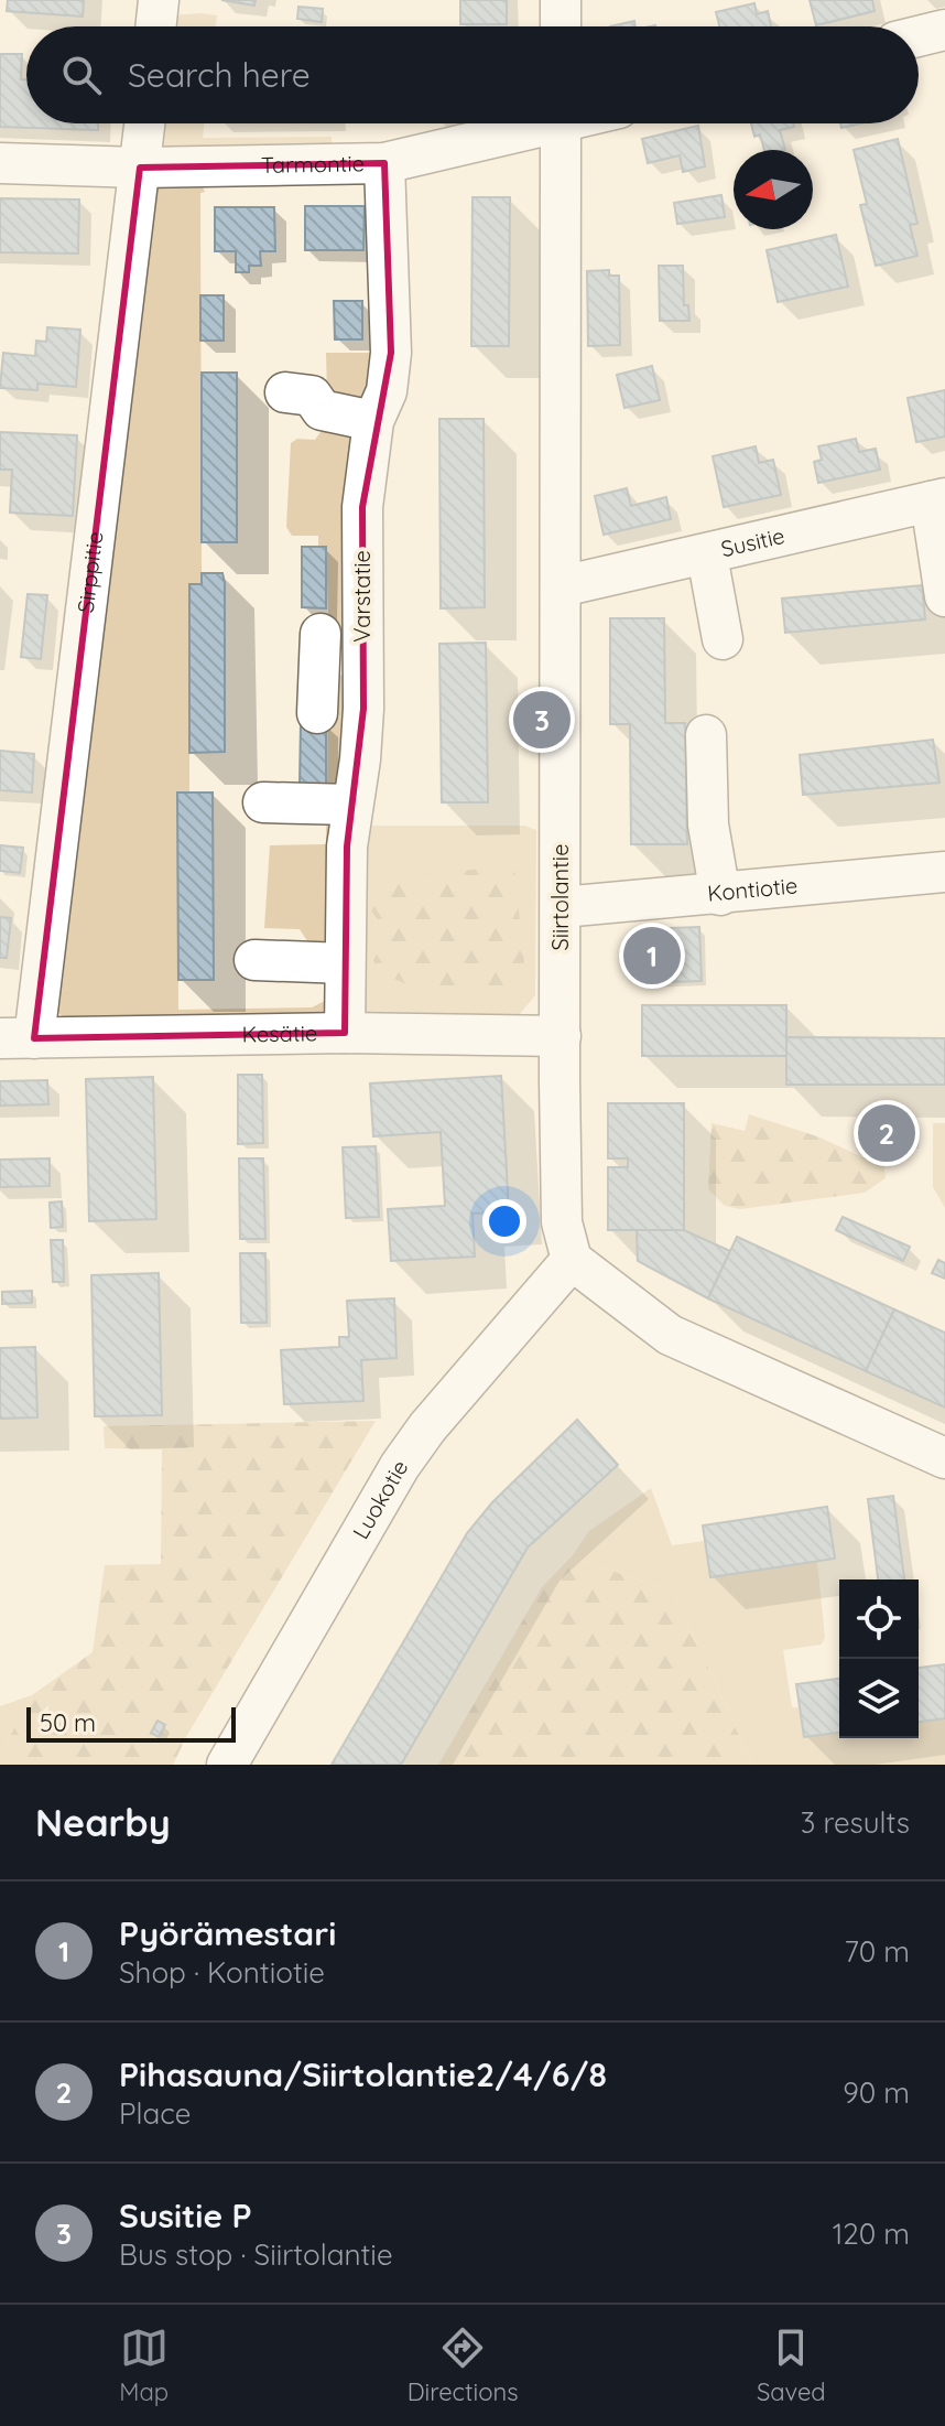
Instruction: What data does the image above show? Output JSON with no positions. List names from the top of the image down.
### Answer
{
  "streets": {
    "street": [
      "Tarmontie",
      "Susitie",
      "Sirppitie",
      "Varstatie",
      "Kontiotie",
      "Siirtolantie",
      "Kesätie",
      "Luokotie"
    ]
  },
  "crossings": [
    ["Tarmontie", "Sirppitie"],
    ["Tarmontie", "Varstatie"],
    ["Susitie", "Siirtolantie"],
    ["Sirppitie", "Kesätie"],
    ["Varstatie", "Kesätie"],
    ["Kontiotie", "Siirtolantie"],
    ["Siirtolantie", "Kesätie"],
    ["Siirtolantie", "Luokotie"]
  ],
  "scale_bar": "50 m",
  "north": "left",
  "page": {
    "search": "Search here",
    "pins": ["3", "1", "2"],
    "scale": "50 m",
    "heading": ["Nearby", "3 results"],
    "list": [
      {
        "mark": "1",
        "name": "Pyörämestari",
        "note": "Shop · Kontiotie",
        "value": "70 m"
      },
      {
        "mark": "2",
        "name": "Pihasauna/Siirtolantie2/4/6/8",
        "note": "Place",
        "value": "90 m"
      },
      {
        "mark": "3",
        "name": "Susitie P",
        "note": "Bus stop · Siirtolantie",
        "value": "120 m"
      }
    ],
    "nav": ["Map", "Directions", "Saved"]
  }
}
